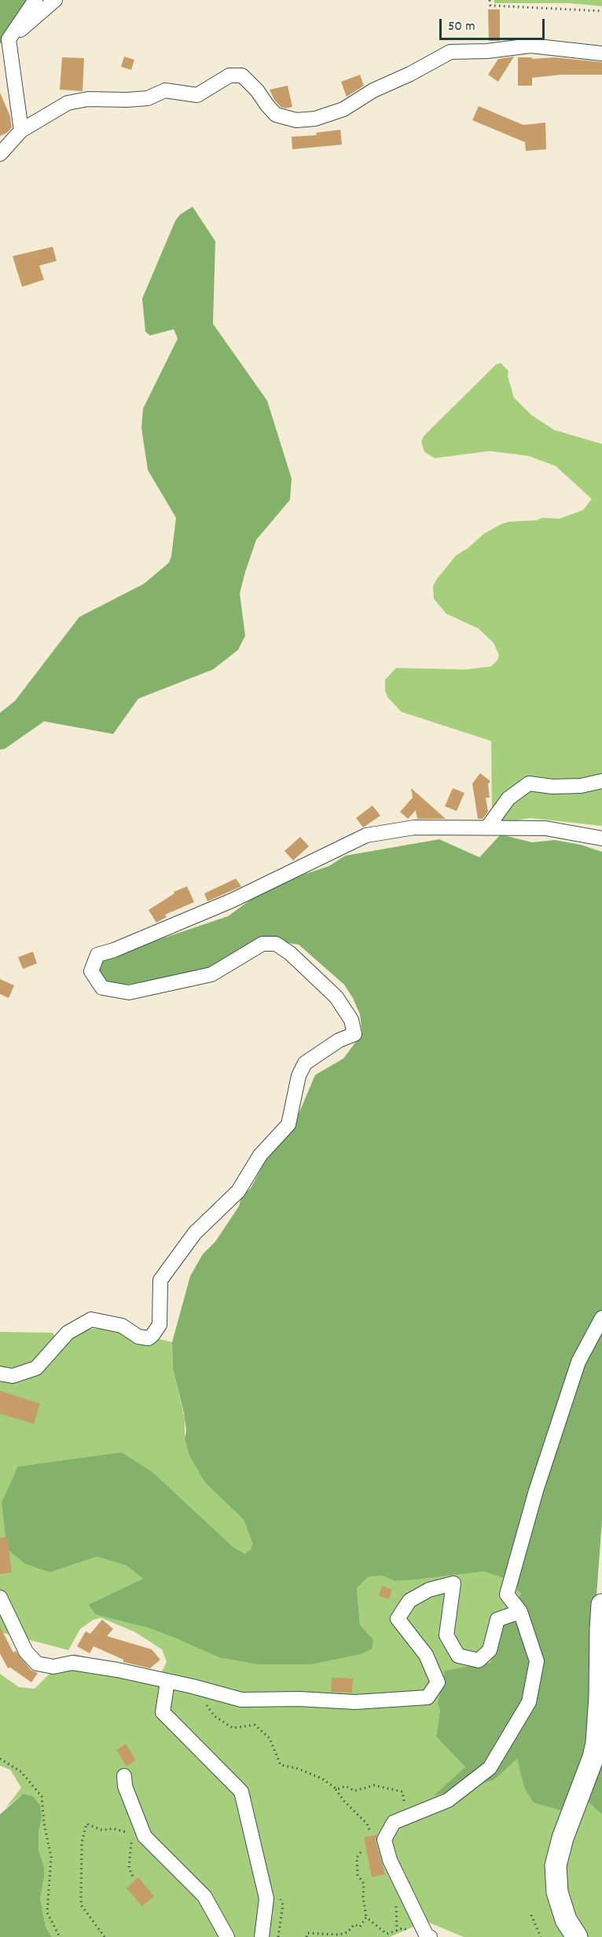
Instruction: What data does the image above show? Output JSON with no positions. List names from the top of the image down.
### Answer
{
  "scale_bar": "50 m"
}
